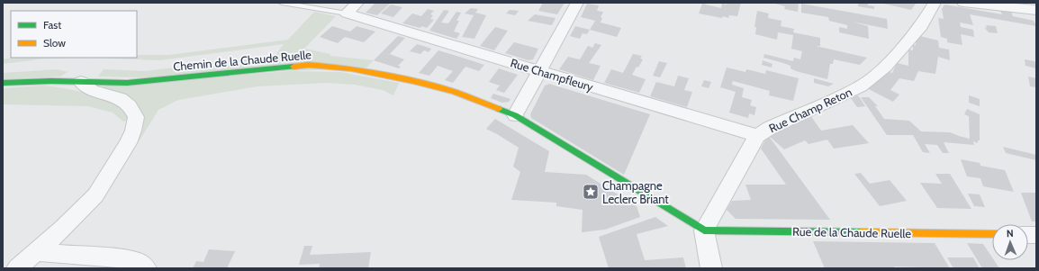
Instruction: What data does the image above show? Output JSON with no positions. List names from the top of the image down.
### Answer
{
  "streets": {
    "street": [
      "Chemin de la Chaude Ruelle",
      "Rue Champfleury",
      "Rue Champ Reton",
      "Rue de la Chaude Ruelle"
    ]
  },
  "crossings": [
    ["Chemin de la Chaude Ruelle", "Rue Champ Reton"],
    ["Chemin de la Chaude Ruelle", "Rue de la Chaude Ruelle"],
    ["Rue Champfleury", "Rue Champ Reton"],
    ["Rue Champ Reton", "Rue de la Chaude Ruelle"]
  ],
  "places": {
    "place": ["Champagne Leclerc Briant"]
  },
  "legend": ["Fast", "Slow"],
  "north": "top"
}
